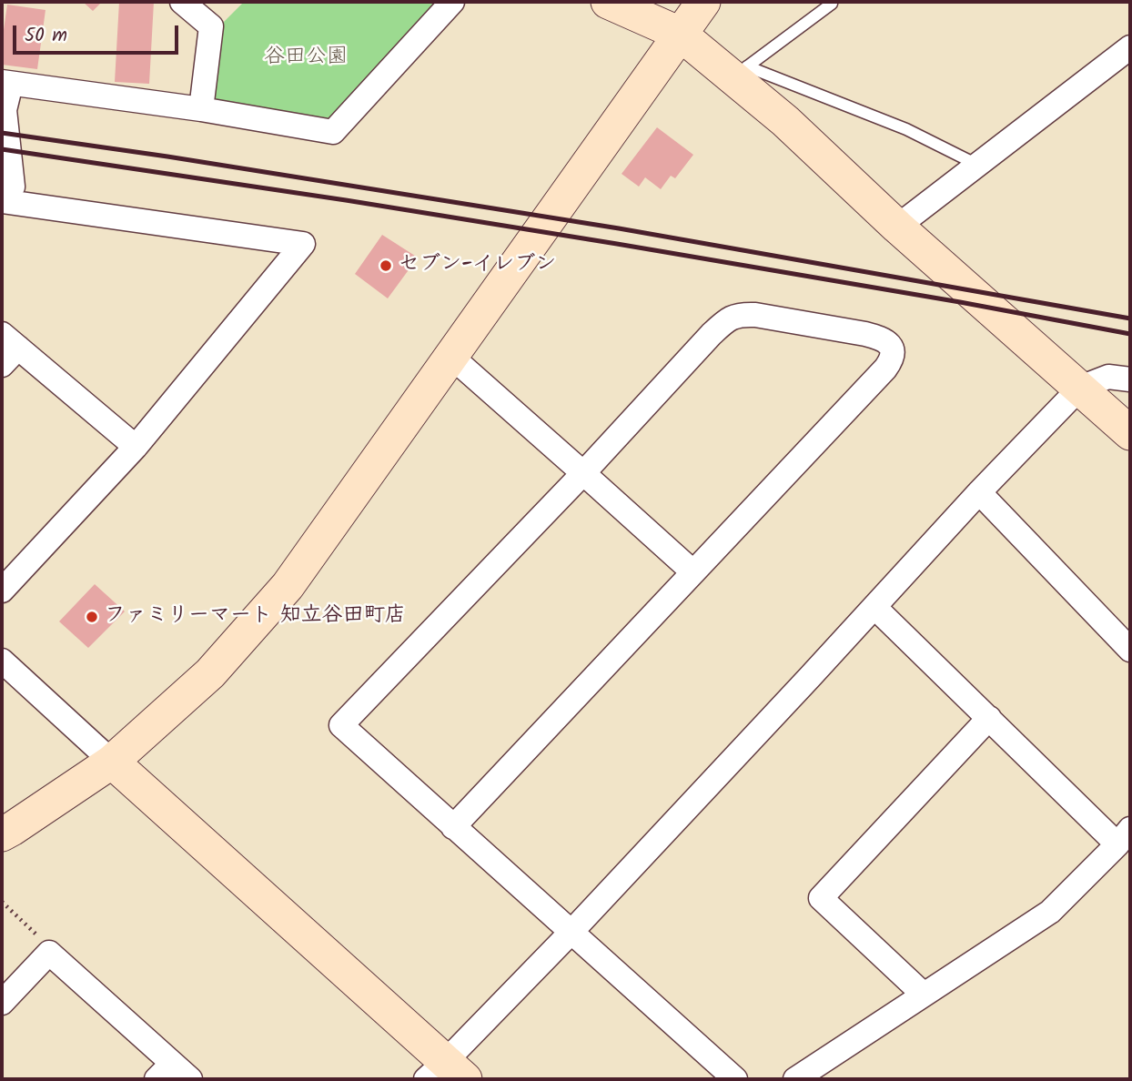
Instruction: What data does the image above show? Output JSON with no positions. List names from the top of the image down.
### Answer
{
  "parks": ["谷田公園"],
  "places": ["セブン-イレブン", "ファミリーマート 知立谷田町店"],
  "scale_bar": "50 m"
}
